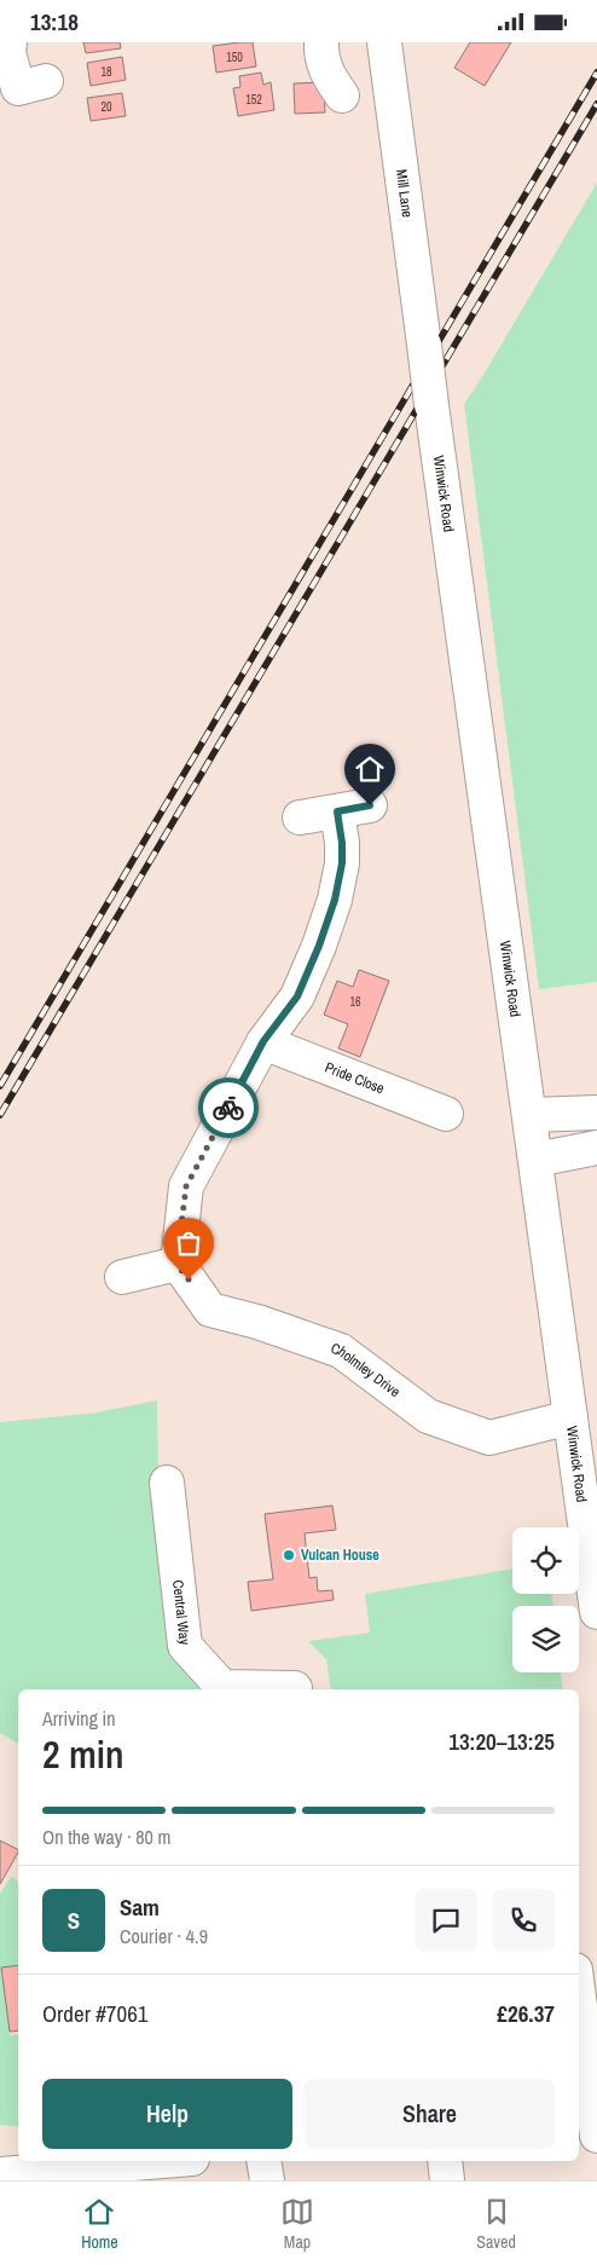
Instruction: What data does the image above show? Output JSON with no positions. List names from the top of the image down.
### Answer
{
  "streets": {
    "street": [
      "Mill Lane",
      "Winwick Road",
      "Pride Close",
      "Cholmley Drive",
      "Central Way"
    ]
  },
  "crossings": [
    ["Mill Lane", "Winwick Road"],
    ["Winwick Road", "Cholmley Drive"]
  ],
  "places": ["Vulcan House"],
  "house_numbers": [
    "150",
    "18",
    "152",
    "20",
    "16"
  ],
  "page": {
    "status": "13:18",
    "heading": ["2 min", "Arriving in", "13:20–13:25"],
    "panel": [
      "Sam",
      "Courier · 4.9",
      "Order #7061",
      "£26.37"
    ],
    "bar": "On the way · 80 m",
    "round": "S",
    "buttons": ["Help", "Share"],
    "tabs": ["Home", "Map", "Saved"]
  }
}
